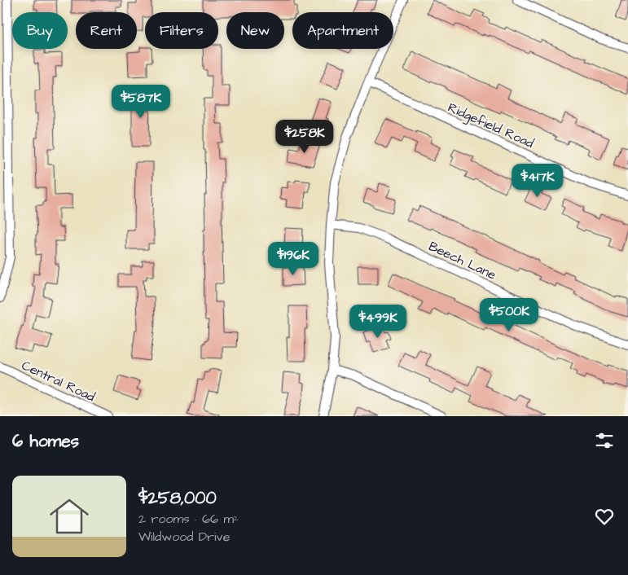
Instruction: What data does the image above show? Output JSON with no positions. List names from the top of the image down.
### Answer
{
  "streets": {
    "street": ["Ridgefield Road", "Beech Lane", "Central Road"]
  },
  "page": {
    "chip": [
      "Buy",
      "Rent",
      "Filters",
      "New",
      "Apartment"
    ],
    "price": [
      "$587K",
      "$258K",
      "$417K",
      "$196K",
      "$500K",
      "$499K"
    ],
    "heading": "6 homes",
    "list": [
      {
        "name": "$258,000",
        "note": "2 rooms · 66 m² · Wildwood Drive"
      }
    ]
  }
}
